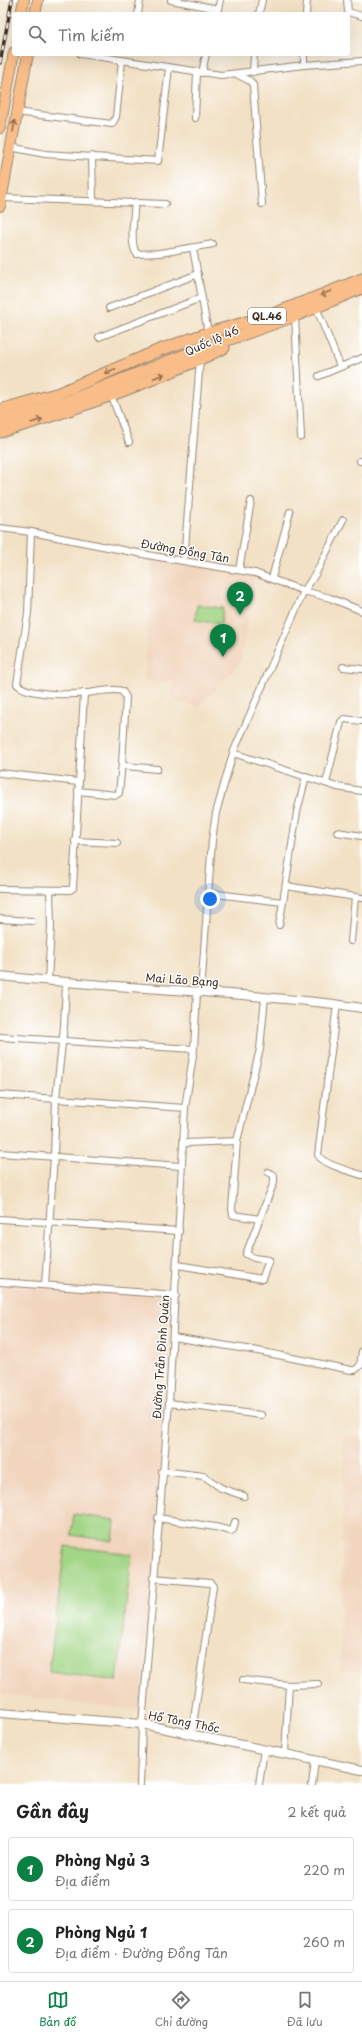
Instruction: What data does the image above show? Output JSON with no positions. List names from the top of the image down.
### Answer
{
  "streets": {
    "highway": ["QL.46", "Quốc lộ 46"],
    "street": [
      "Đường Đồng Tân",
      "Mai Lão Bạng",
      "Đường Trần Đình Quán",
      "Hồ Tông Thốc"
    ]
  },
  "crossings": [
    ["QL.46", "Quốc lộ 46"],
    ["Đường Đồng Tân", "Đường Trần Đình Quán"],
    ["Mai Lão Bạng", "Đường Trần Đình Quán"],
    ["Đường Trần Đình Quán", "Hồ Tông Thốc"]
  ],
  "page": {
    "search": "Tìm kiếm",
    "pins": ["2", "1"],
    "heading": ["Gần đây", "2 kết quả"],
    "list": [
      {
        "mark": "1",
        "name": "Phòng Ngủ 3",
        "note": "Địa điểm",
        "value": "220 m"
      },
      {
        "mark": "2",
        "name": "Phòng Ngủ 1",
        "note": "Địa điểm · Đường Đồng Tân",
        "value": "260 m"
      }
    ],
    "nav": ["Bản đồ", "Chỉ đường", "Đã lưu"]
  }
}
